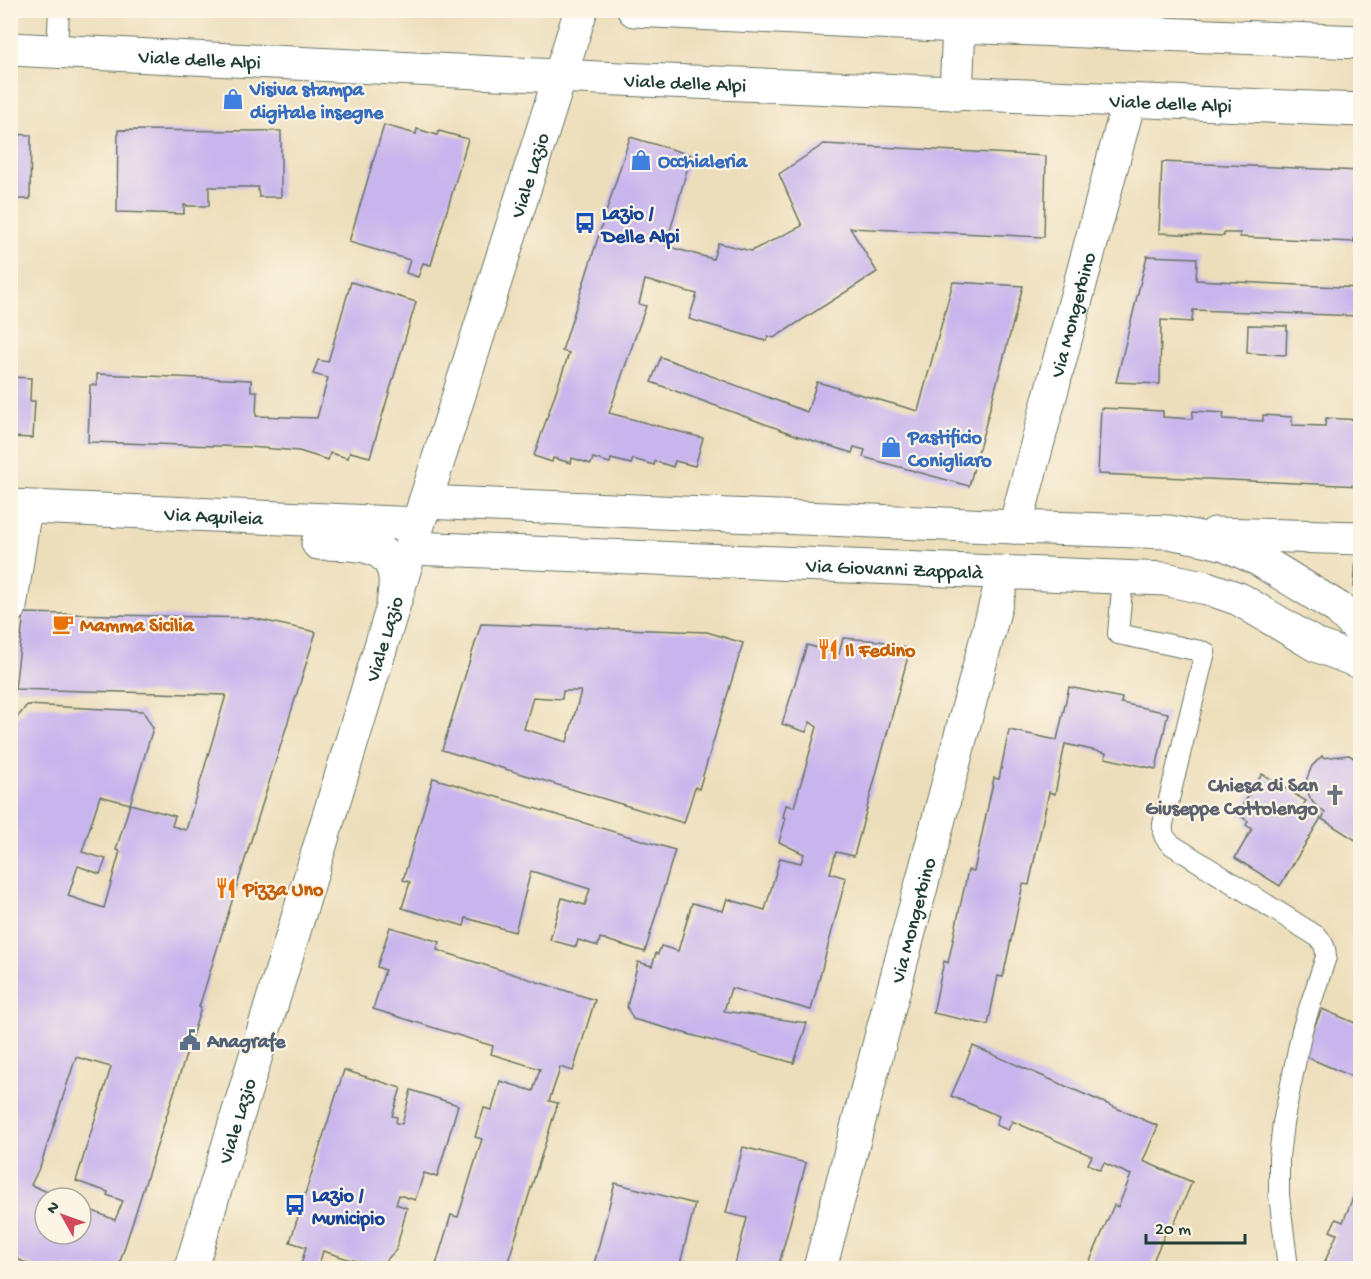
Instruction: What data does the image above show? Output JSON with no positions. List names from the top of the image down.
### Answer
{
  "streets": {
    "street": [
      "Viale delle Alpi",
      "Viale Lazio",
      "Via Mongerbino",
      "Via Aquileia",
      "Via Giovanni Zappalà"
    ]
  },
  "crossings": [
    ["Viale delle Alpi", "Viale Lazio"],
    ["Viale delle Alpi", "Via Mongerbino"],
    ["Viale Lazio", "Via Aquileia"],
    ["Viale Lazio", "Via Giovanni Zappalà"],
    ["Via Mongerbino", "Via Giovanni Zappalà"],
    ["Via Aquileia", "Via Giovanni Zappalà"]
  ],
  "places": {
    "shop": ["Visiva stampa digitale insegne", "Occhialeria", "Pastificio Conigliaro"],
    "bus stop": ["Lazio / Delle Alpi", "Lazio / Municipio"],
    "cafe": ["Mamma Sicilia"],
    "restaurant": ["Il Fedino", "Pizza Uno"],
    "church": ["Chiesa di San Giuseppe Cottolengo"],
    "public building": ["Anagrafe"]
  },
  "scale_bar": "20 m",
  "north": "top left"
}
